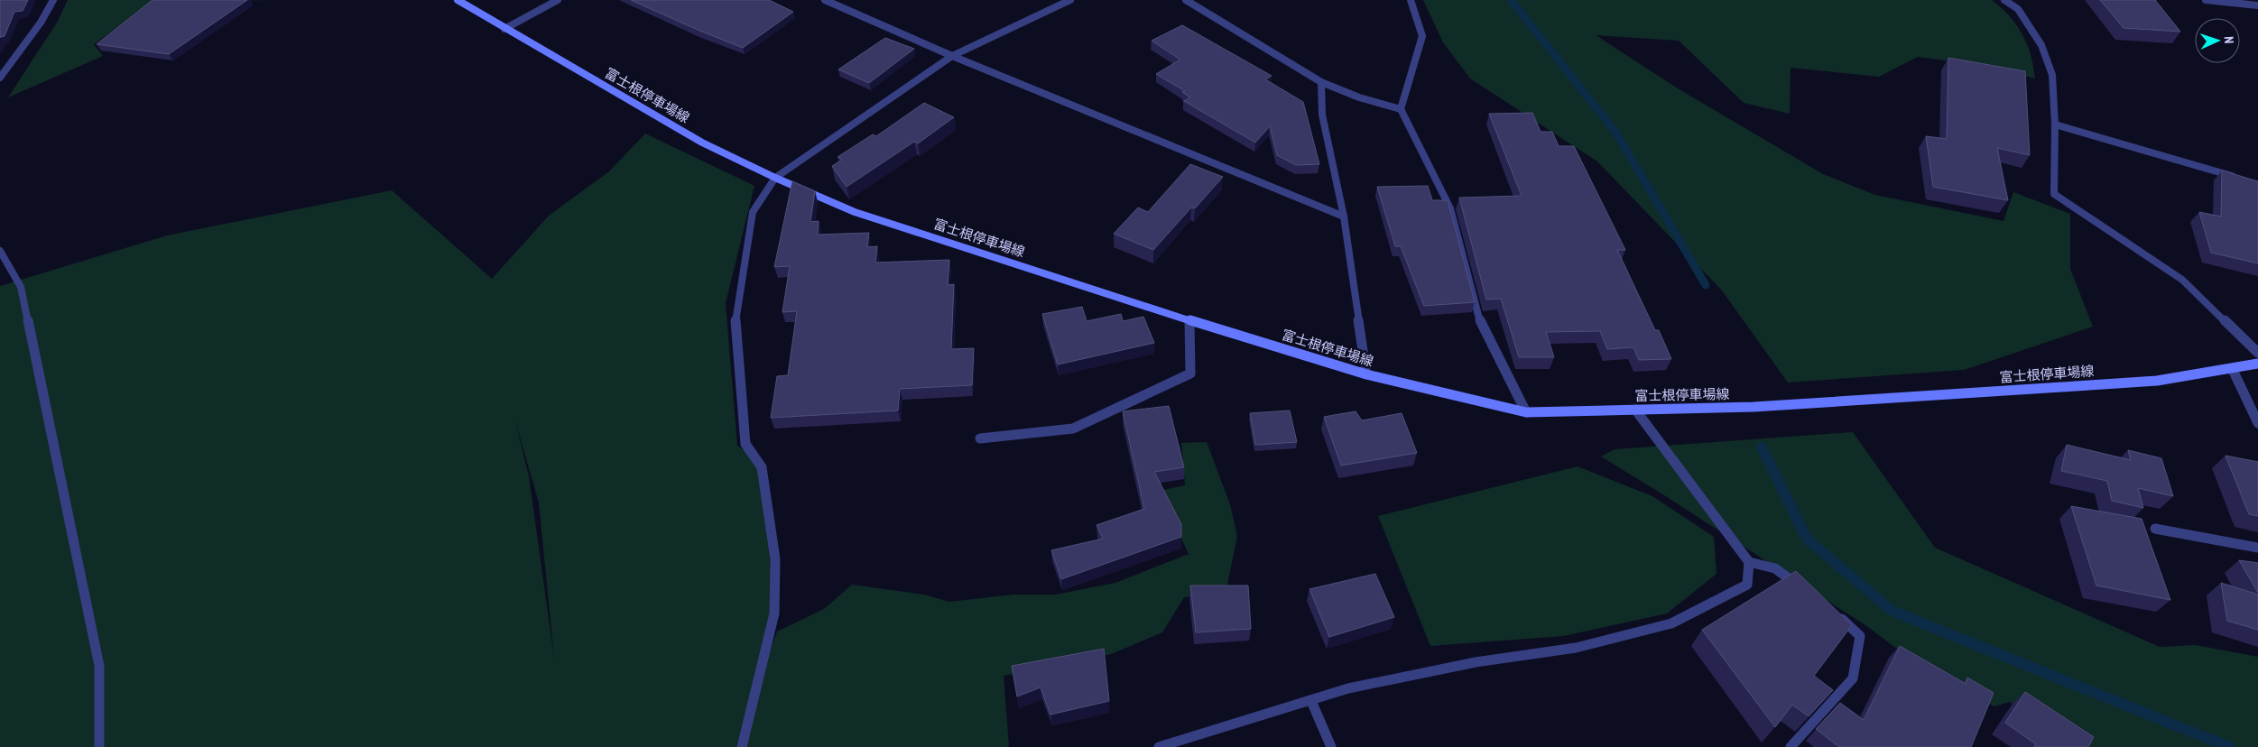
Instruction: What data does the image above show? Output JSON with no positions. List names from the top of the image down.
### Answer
{
  "streets": {
    "main road": ["富士根停車場線"]
  },
  "north": "right"
}
